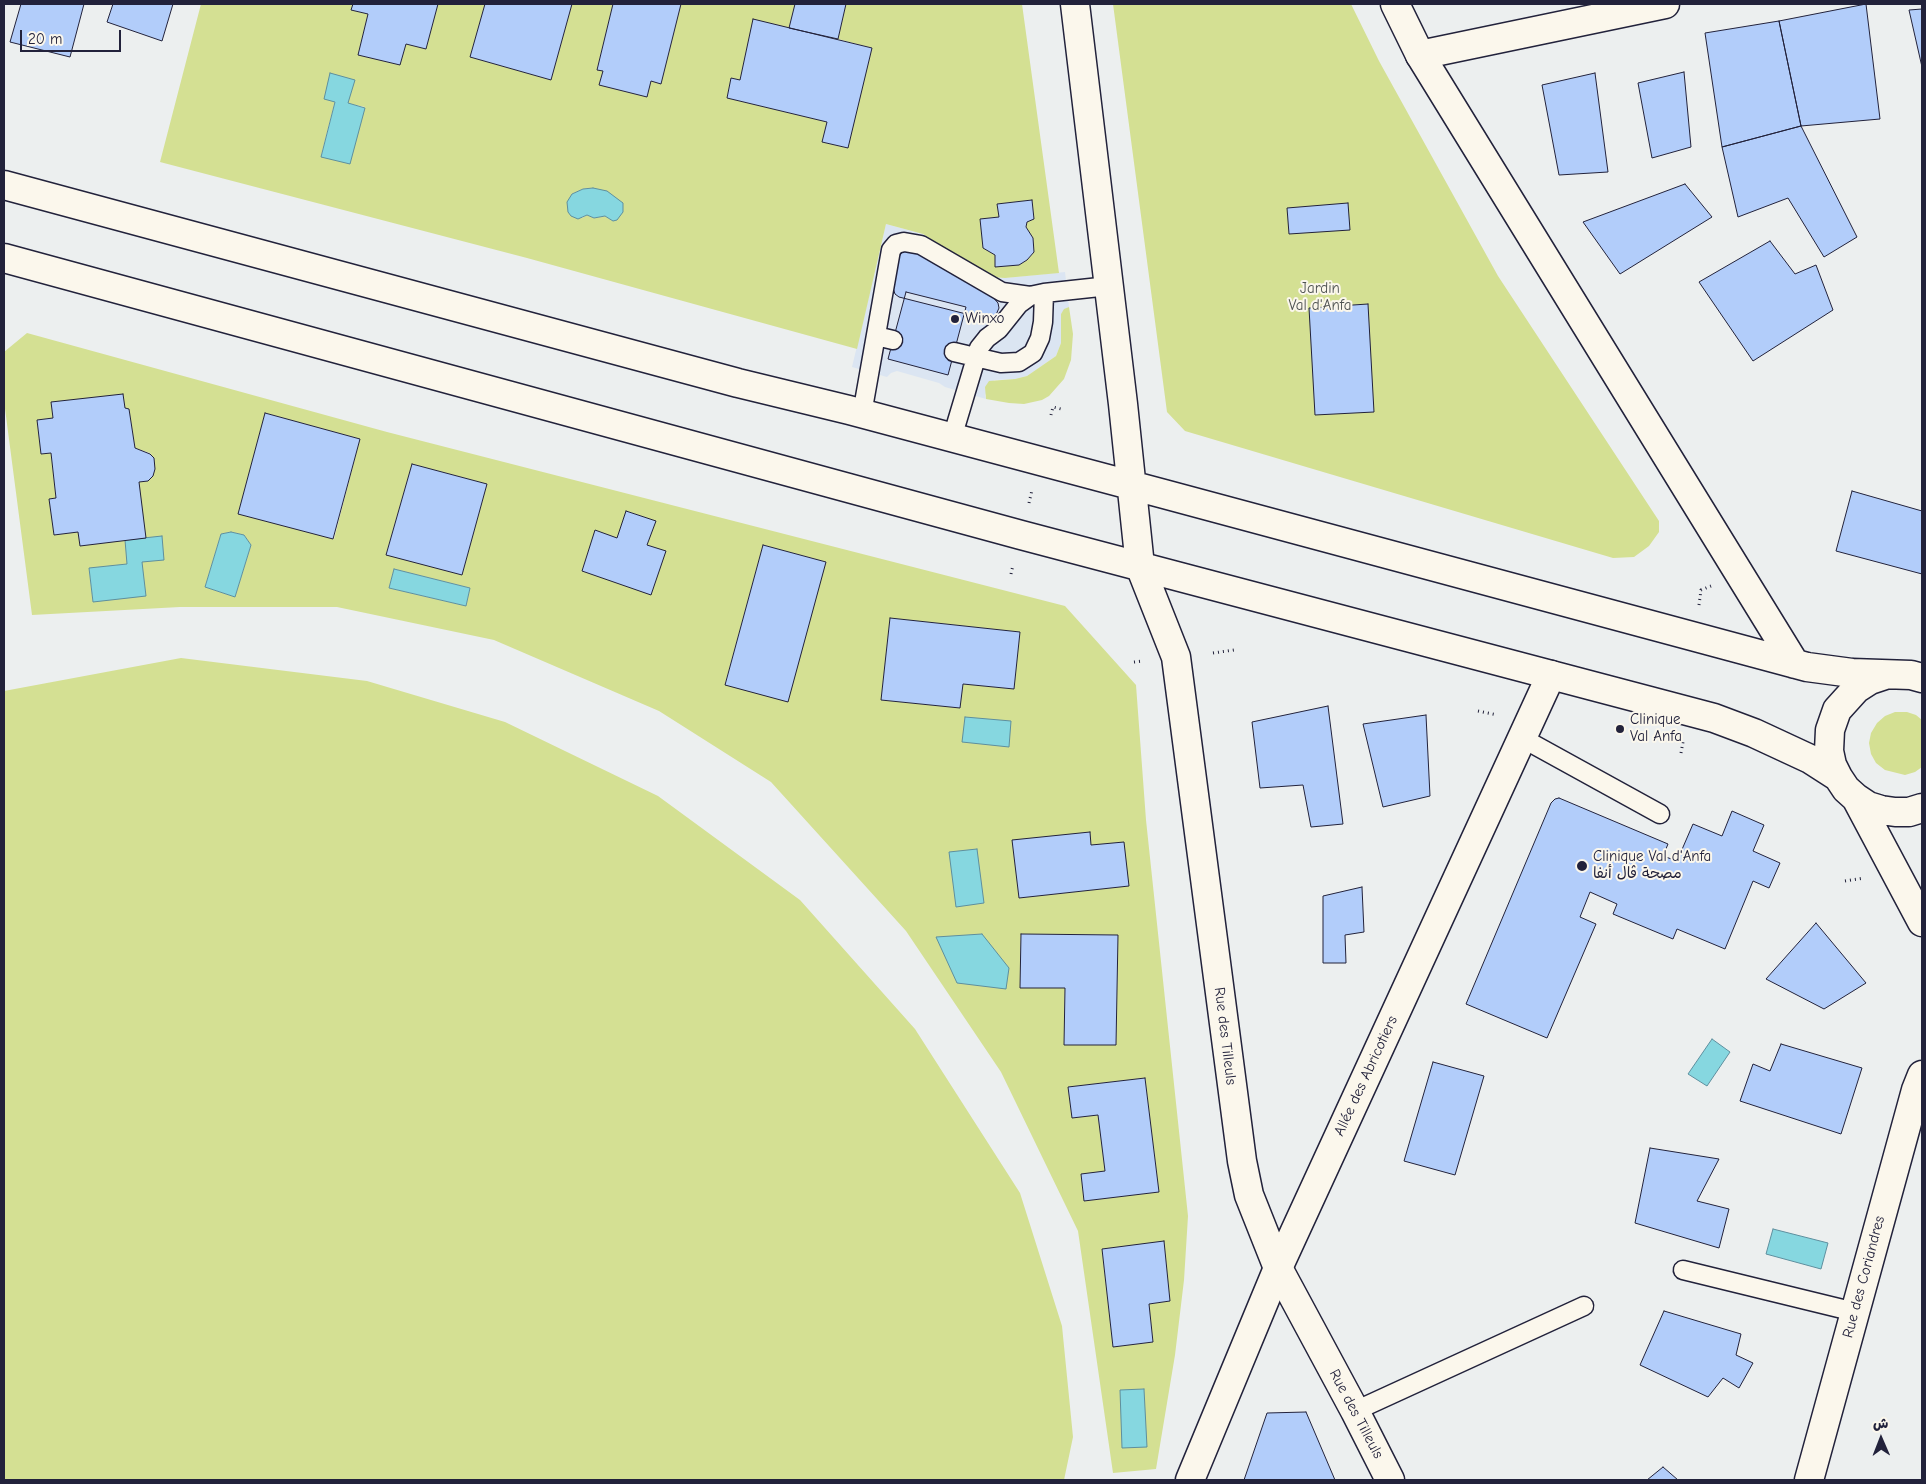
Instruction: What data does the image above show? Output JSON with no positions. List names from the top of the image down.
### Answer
{
  "streets": {
    "main road": ["Rue des Tilleuls", "Allée des Abricotiers", "Rue des Coriandres"]
  },
  "crossings": [
    ["Rue des Tilleuls", "Allée des Abricotiers"]
  ],
  "parks": ["Jardin Val d'Anfa"],
  "places": ["Winxo", "Clinique Val Anfa", "Clinique Val d'Anfa مصحة ڤال أنفا"],
  "scale_bar": "20 m",
  "north": "top"
}
